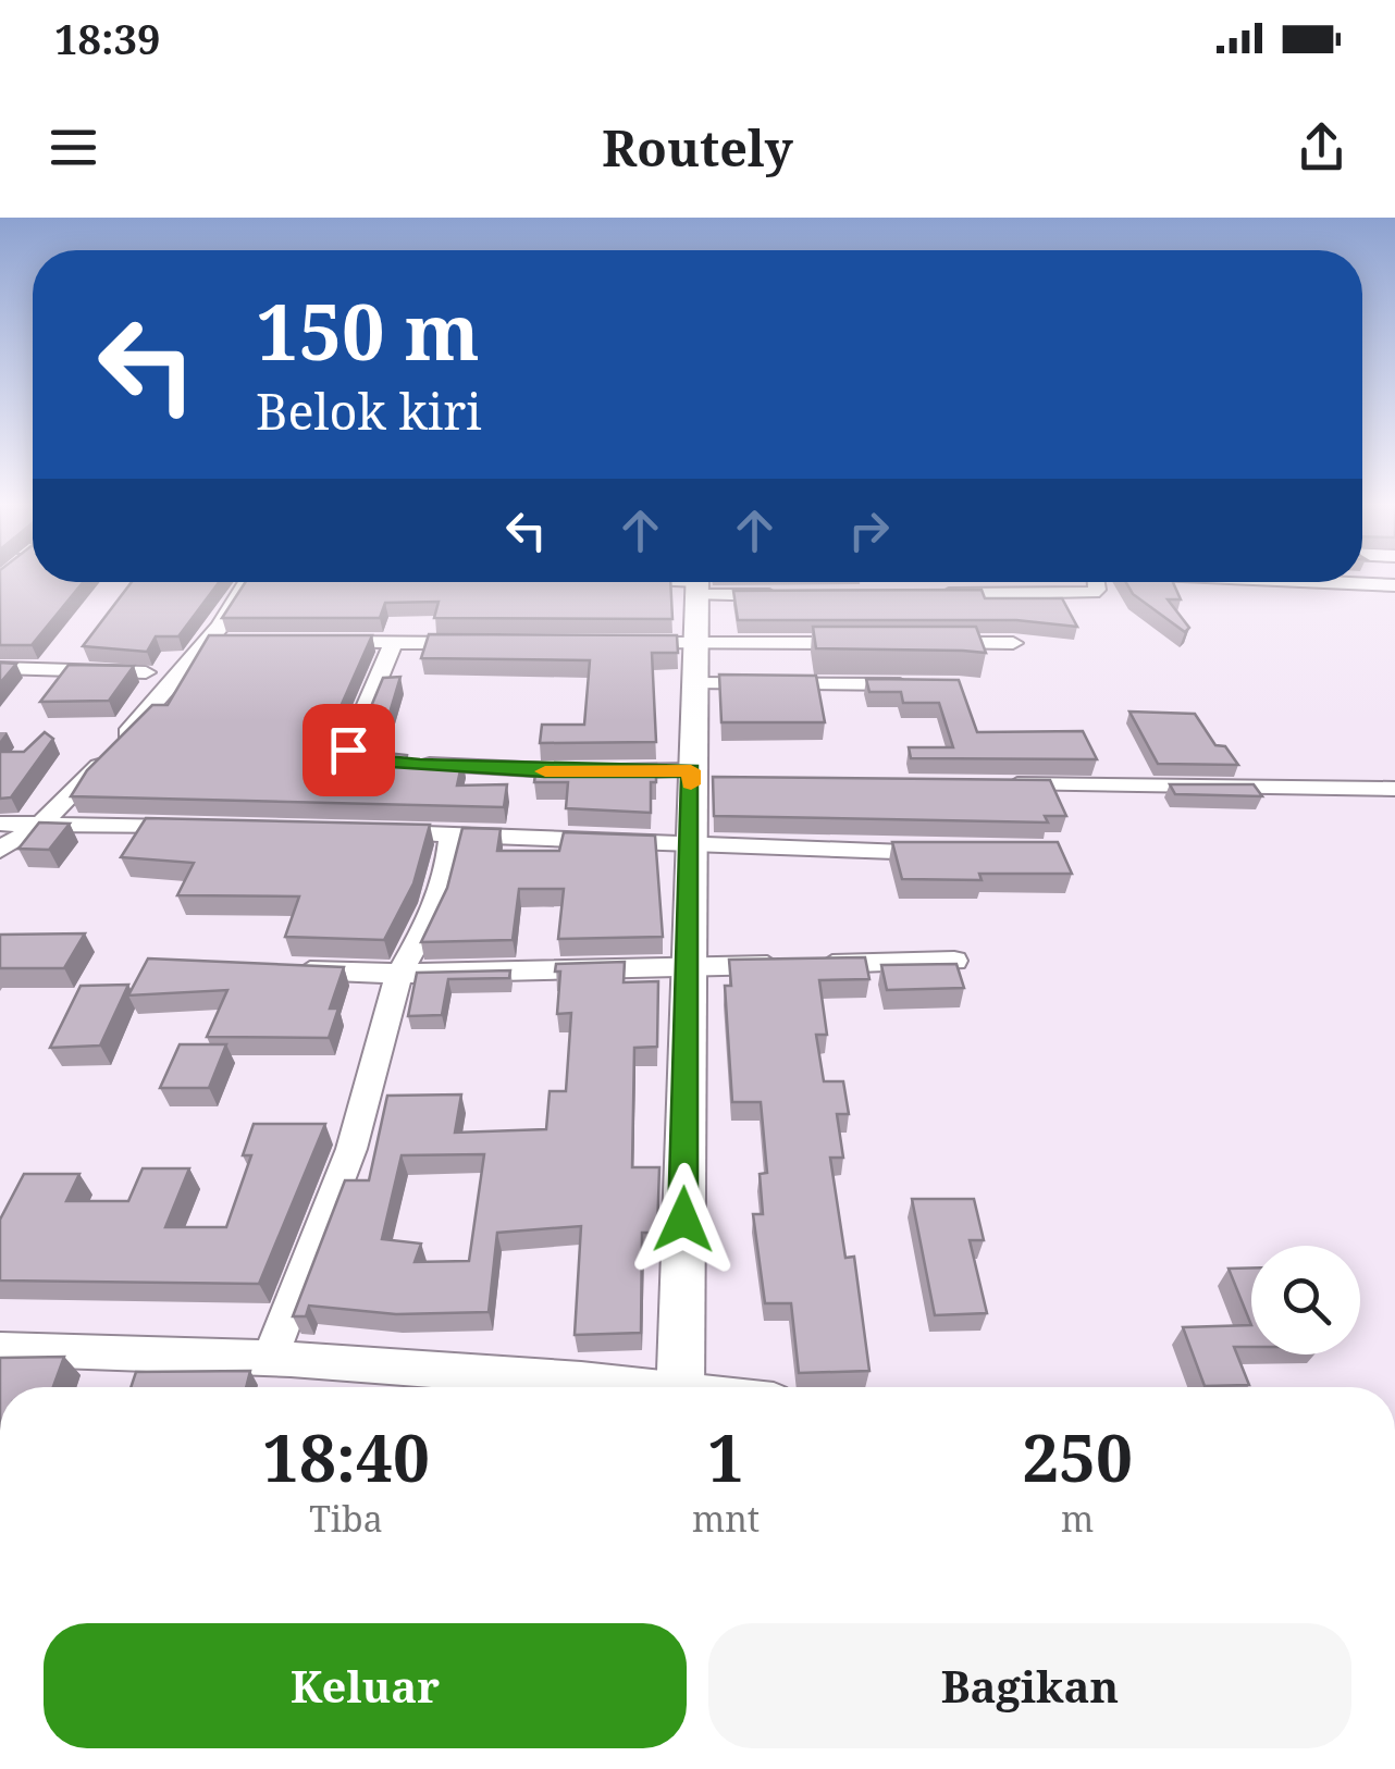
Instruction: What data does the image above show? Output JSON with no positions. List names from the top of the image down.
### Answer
{
  "page": {
    "status": "18:39",
    "header": "Routely",
    "turn": ["150 m", "Belok kiri"],
    "eta": [
      "18:40",
      "Tiba",
      "1",
      "mnt",
      "250",
      "m"
    ],
    "buttons": ["Keluar", "Bagikan"]
  }
}
